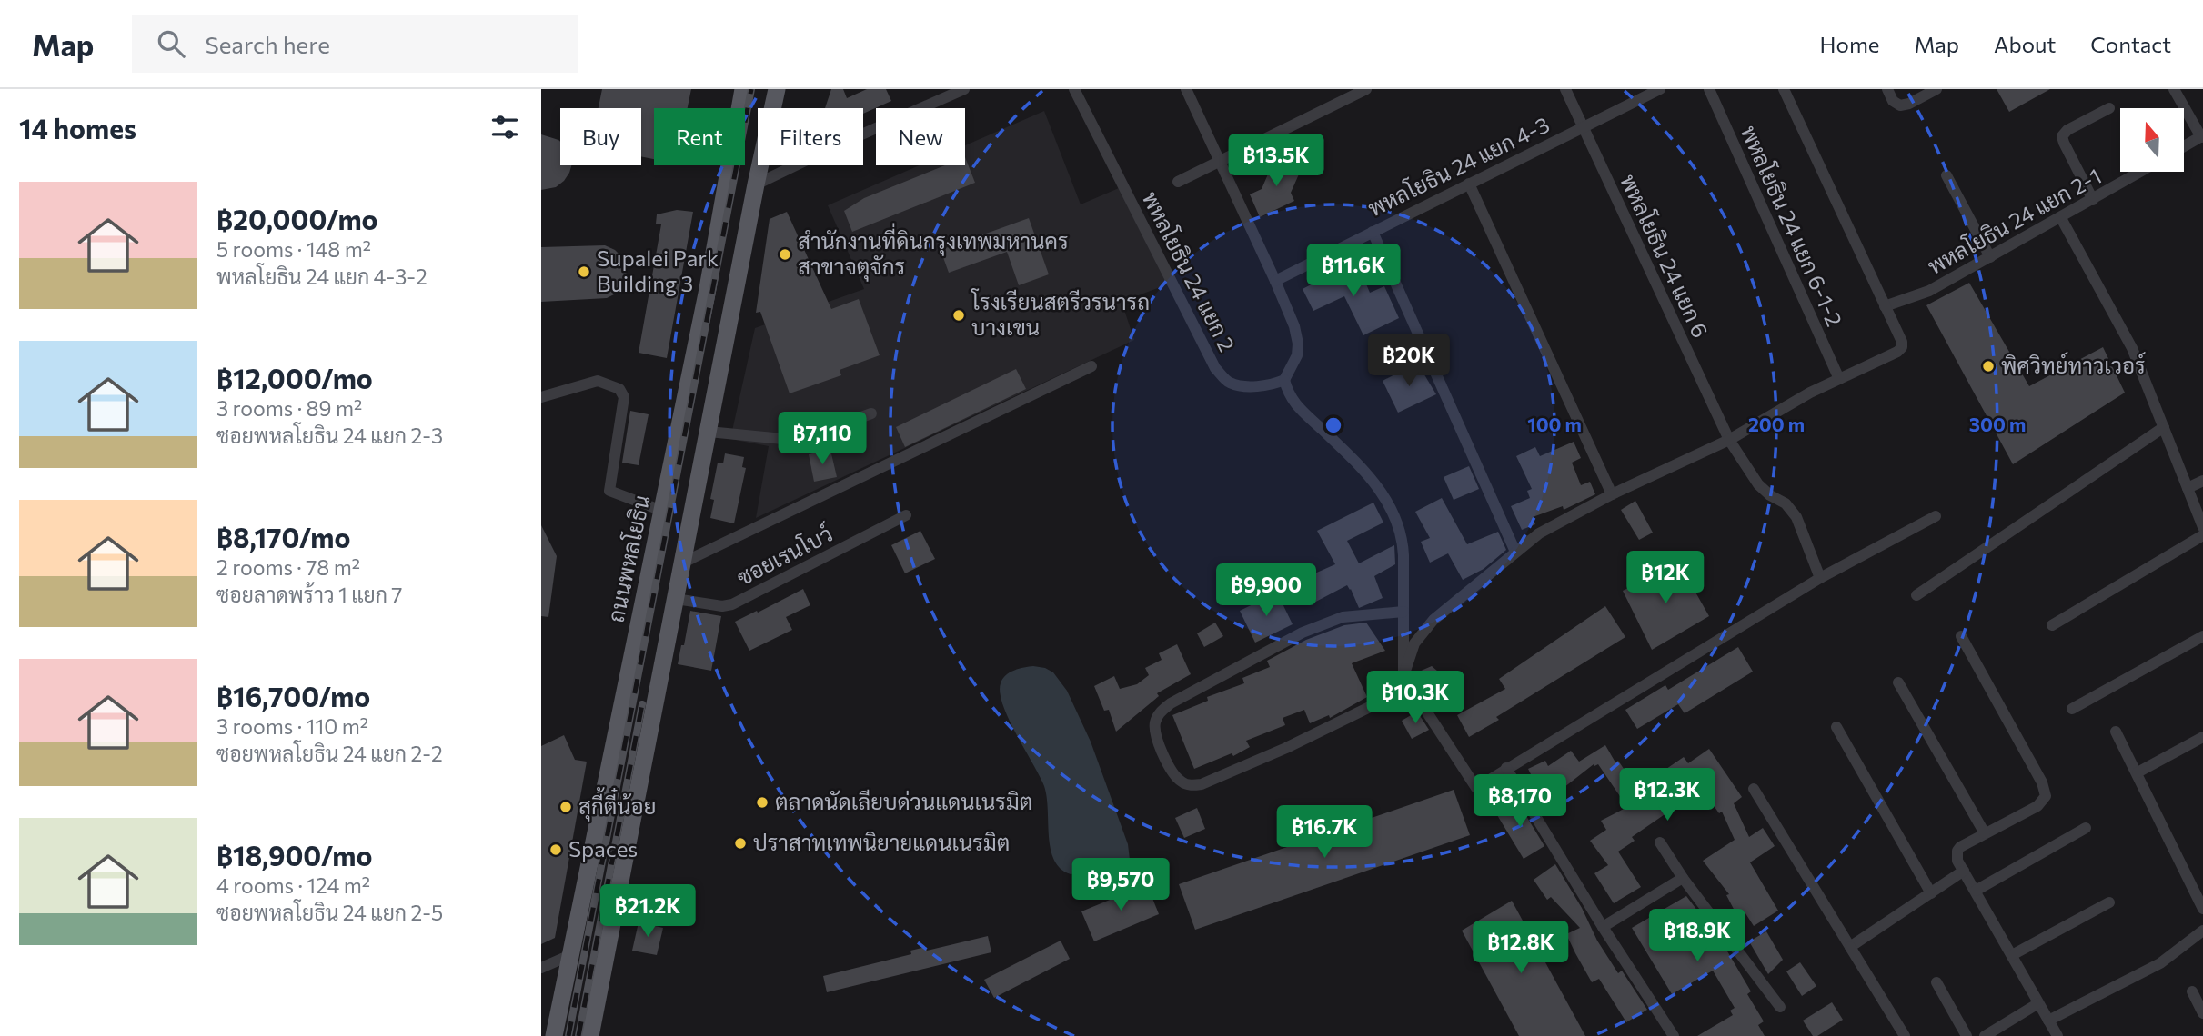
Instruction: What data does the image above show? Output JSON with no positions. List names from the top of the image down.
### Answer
{
  "streets": {
    "main road": ["ถนนพหลโยธิน"],
    "street": [
      "พหลโยธิน 24 แยก 4-3",
      "พหลโยธิน 24 แยก 2-1",
      "พหลโยธิน 24 แยก 6-1-2",
      "พหลโยธิน 24 แยก 6",
      "พหลโยธิน 24 แยก 2",
      "ซอยเรนโบว์"
    ]
  },
  "crossings": [
    ["พหลโยธิน 24 แยก 4-3", "พหลโยธิน 24 แยก 6"]
  ],
  "places": [
    "สำนักงานที่ดินกรุงเทพมหานคร สาขาจตุจักร",
    "Supalei Park Building 3",
    "โรงเรียนสตรีวรนารถ บางเขน",
    "พิศวิทย์ทาวเวอร์",
    "ตลาดนัดเลียบด่วนแดนเนรมิต",
    "สุกี้ตี๋น้อย",
    "ปราสาทเทพนิยายแดนเนรมิต",
    "Spaces"
  ],
  "north": "top",
  "page": {
    "header": "Map",
    "search": "Search here",
    "nav": [
      "Home",
      "Map",
      "About",
      "Contact"
    ],
    "heading": "14 homes",
    "chip": [
      "Buy",
      "Rent",
      "Filters",
      "New"
    ],
    "price": [
      "฿13.5K",
      "฿11.6K",
      "฿20K",
      "฿7,110",
      "฿12K",
      "฿9,900",
      "฿10.3K",
      "฿12.3K",
      "฿8,170",
      "฿16.7K",
      "฿9,570",
      "฿21.2K",
      "฿18.9K",
      "฿12.8K"
    ],
    "list": [
      {
        "name": "฿20,000/mo",
        "note": "5 rooms · 148 m² · พหลโยธิน 24 แยก 4-3-2"
      },
      {
        "name": "฿12,000/mo",
        "note": "3 rooms · 89 m² · ซอยพหลโยธิน 24 แยก 2-3"
      },
      {
        "name": "฿8,170/mo",
        "note": "2 rooms · 78 m² · ซอยลาดพร้าว 1 แยก 7"
      },
      {
        "name": "฿16,700/mo",
        "note": "3 rooms · 110 m² · ซอยพหลโยธิน 24 แยก 2-2"
      },
      {
        "name": "฿18,900/mo",
        "note": "4 rooms · 124 m² · ซอยพหลโยธิน 24 แยก 2-5"
      }
    ]
  },
  "rings": ["100 m", "200 m", "300 m"]
}
